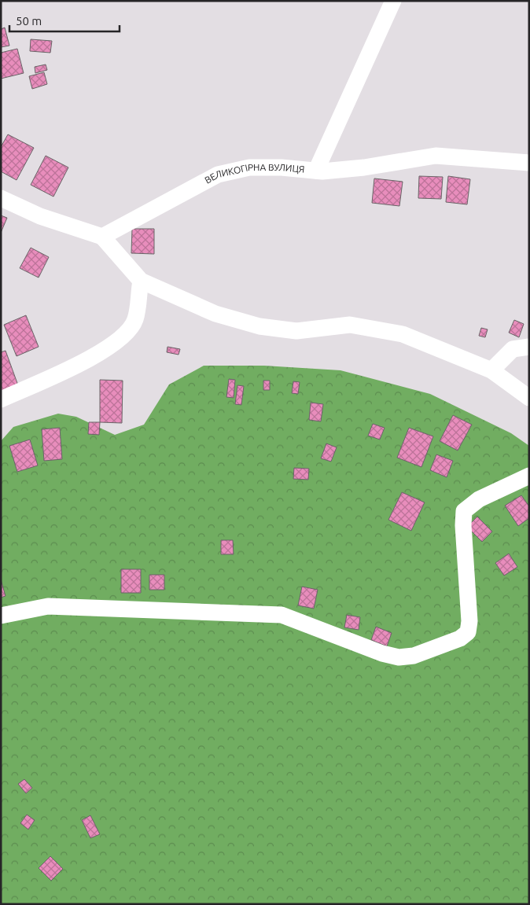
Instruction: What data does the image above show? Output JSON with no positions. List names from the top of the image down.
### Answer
{
  "streets": {
    "street": ["ВЕЛИКОГІРНА ВУЛИЦЯ"]
  },
  "scale_bar": "50 m"
}
